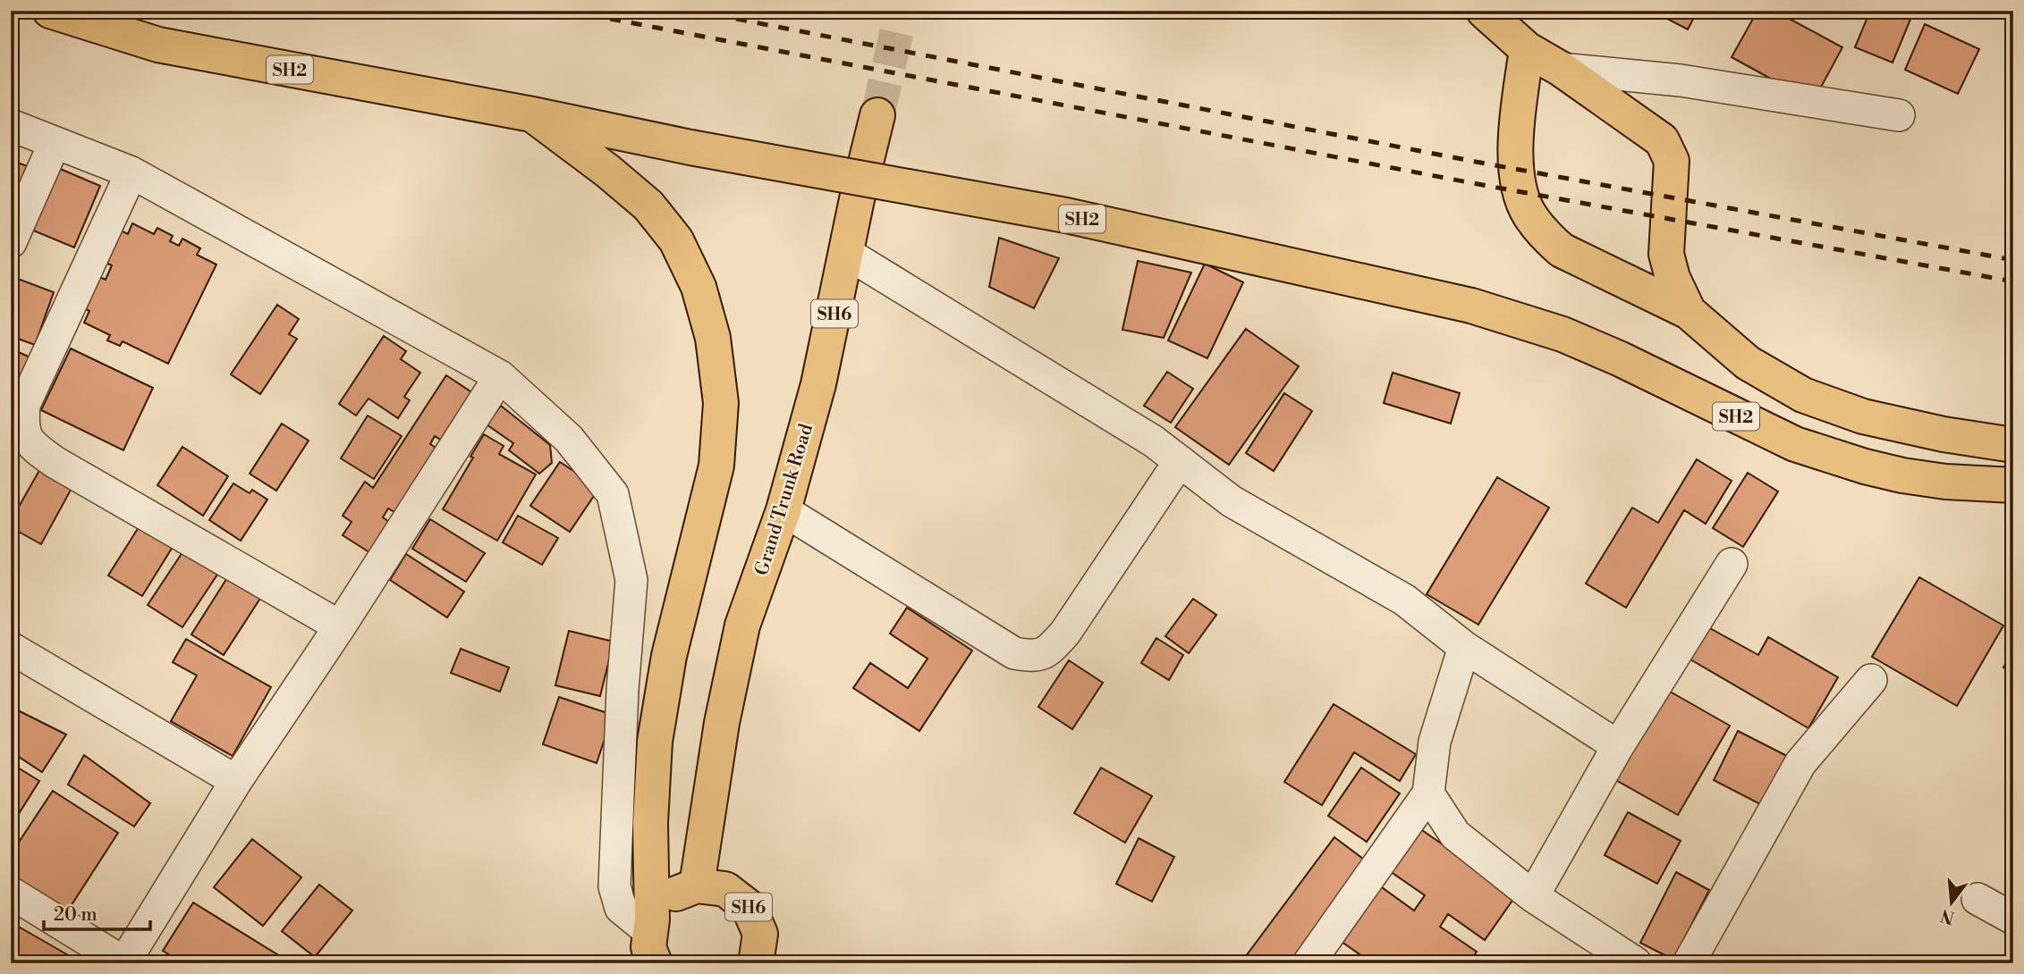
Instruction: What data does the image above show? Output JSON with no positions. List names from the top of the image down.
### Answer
{
  "streets": {
    "main road": ["SH2", "SH6", "Grand Trunk Road"]
  },
  "crossings": [
    ["SH6", "Grand Trunk Road"]
  ],
  "scale_bar": "20 m",
  "north": "bottom"
}
